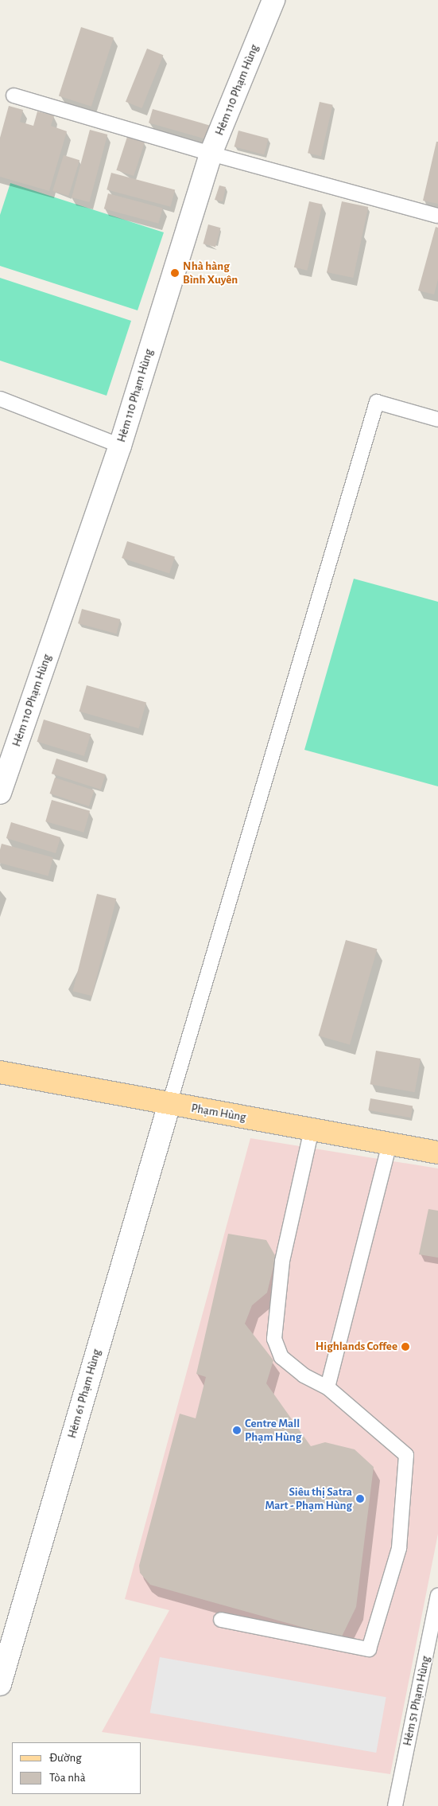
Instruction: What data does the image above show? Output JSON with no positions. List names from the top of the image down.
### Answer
{
  "streets": {
    "main road": ["Phạm Hùng"],
    "street": ["Hẻm 110 Phạm Hùng", "Hẻm 61 Phạm Hùng"],
    "lane": ["Hẻm 51 Phạm Hùng"]
  },
  "crossings": [
    ["Phạm Hùng", "Hẻm 61 Phạm Hùng"]
  ],
  "places": [
    "Nhà hàng Bình Xuyên",
    "Highlands Coffee",
    "Centre Mall Phạm Hùng",
    "Siêu thị Satra Mart - Phạm Hùng"
  ],
  "legend": ["Đường", "Tòa nhà"]
}
